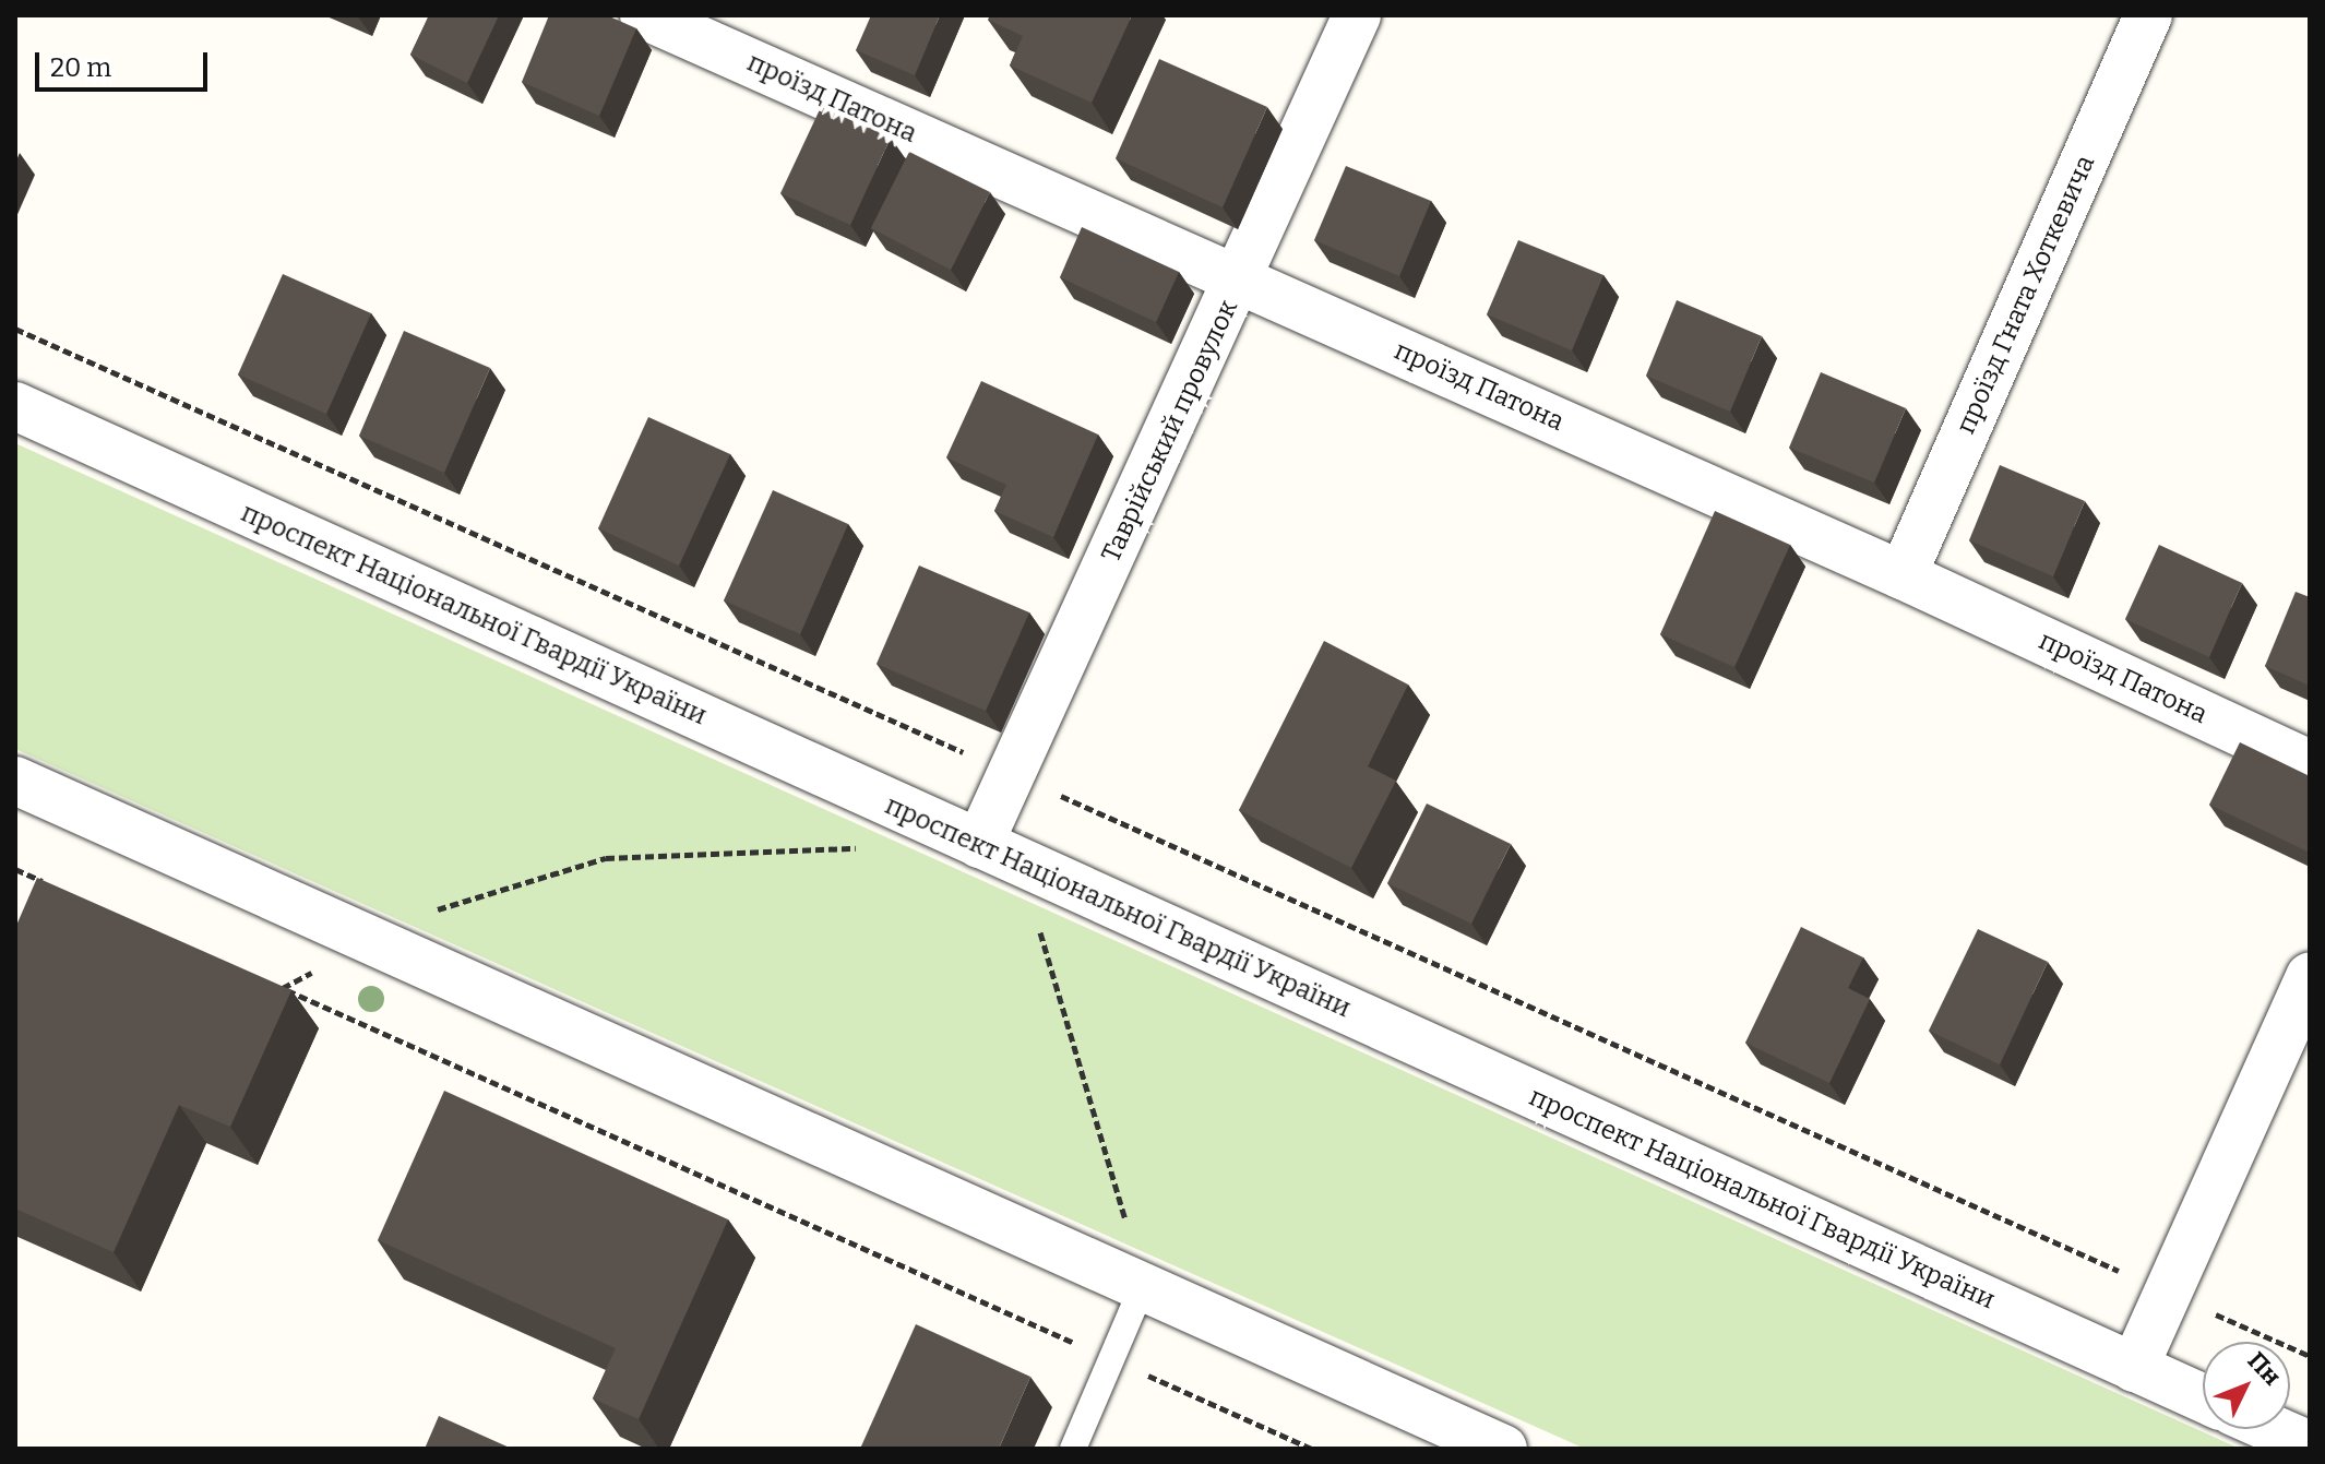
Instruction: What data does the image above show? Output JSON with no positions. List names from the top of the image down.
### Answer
{
  "streets": {
    "street": [
      "проїзд Патона",
      "проїзд Гната Хоткевича",
      "Таврійський провулок",
      "проспект Національної Гвардії України"
    ]
  },
  "crossings": [
    ["проїзд Патона", "проїзд Гната Хоткевича"],
    ["проїзд Патона", "Таврійський провулок"],
    ["Таврійський провулок", "проспект Національної Гвардії України"]
  ],
  "scale_bar": "20 m",
  "north": "top right"
}
